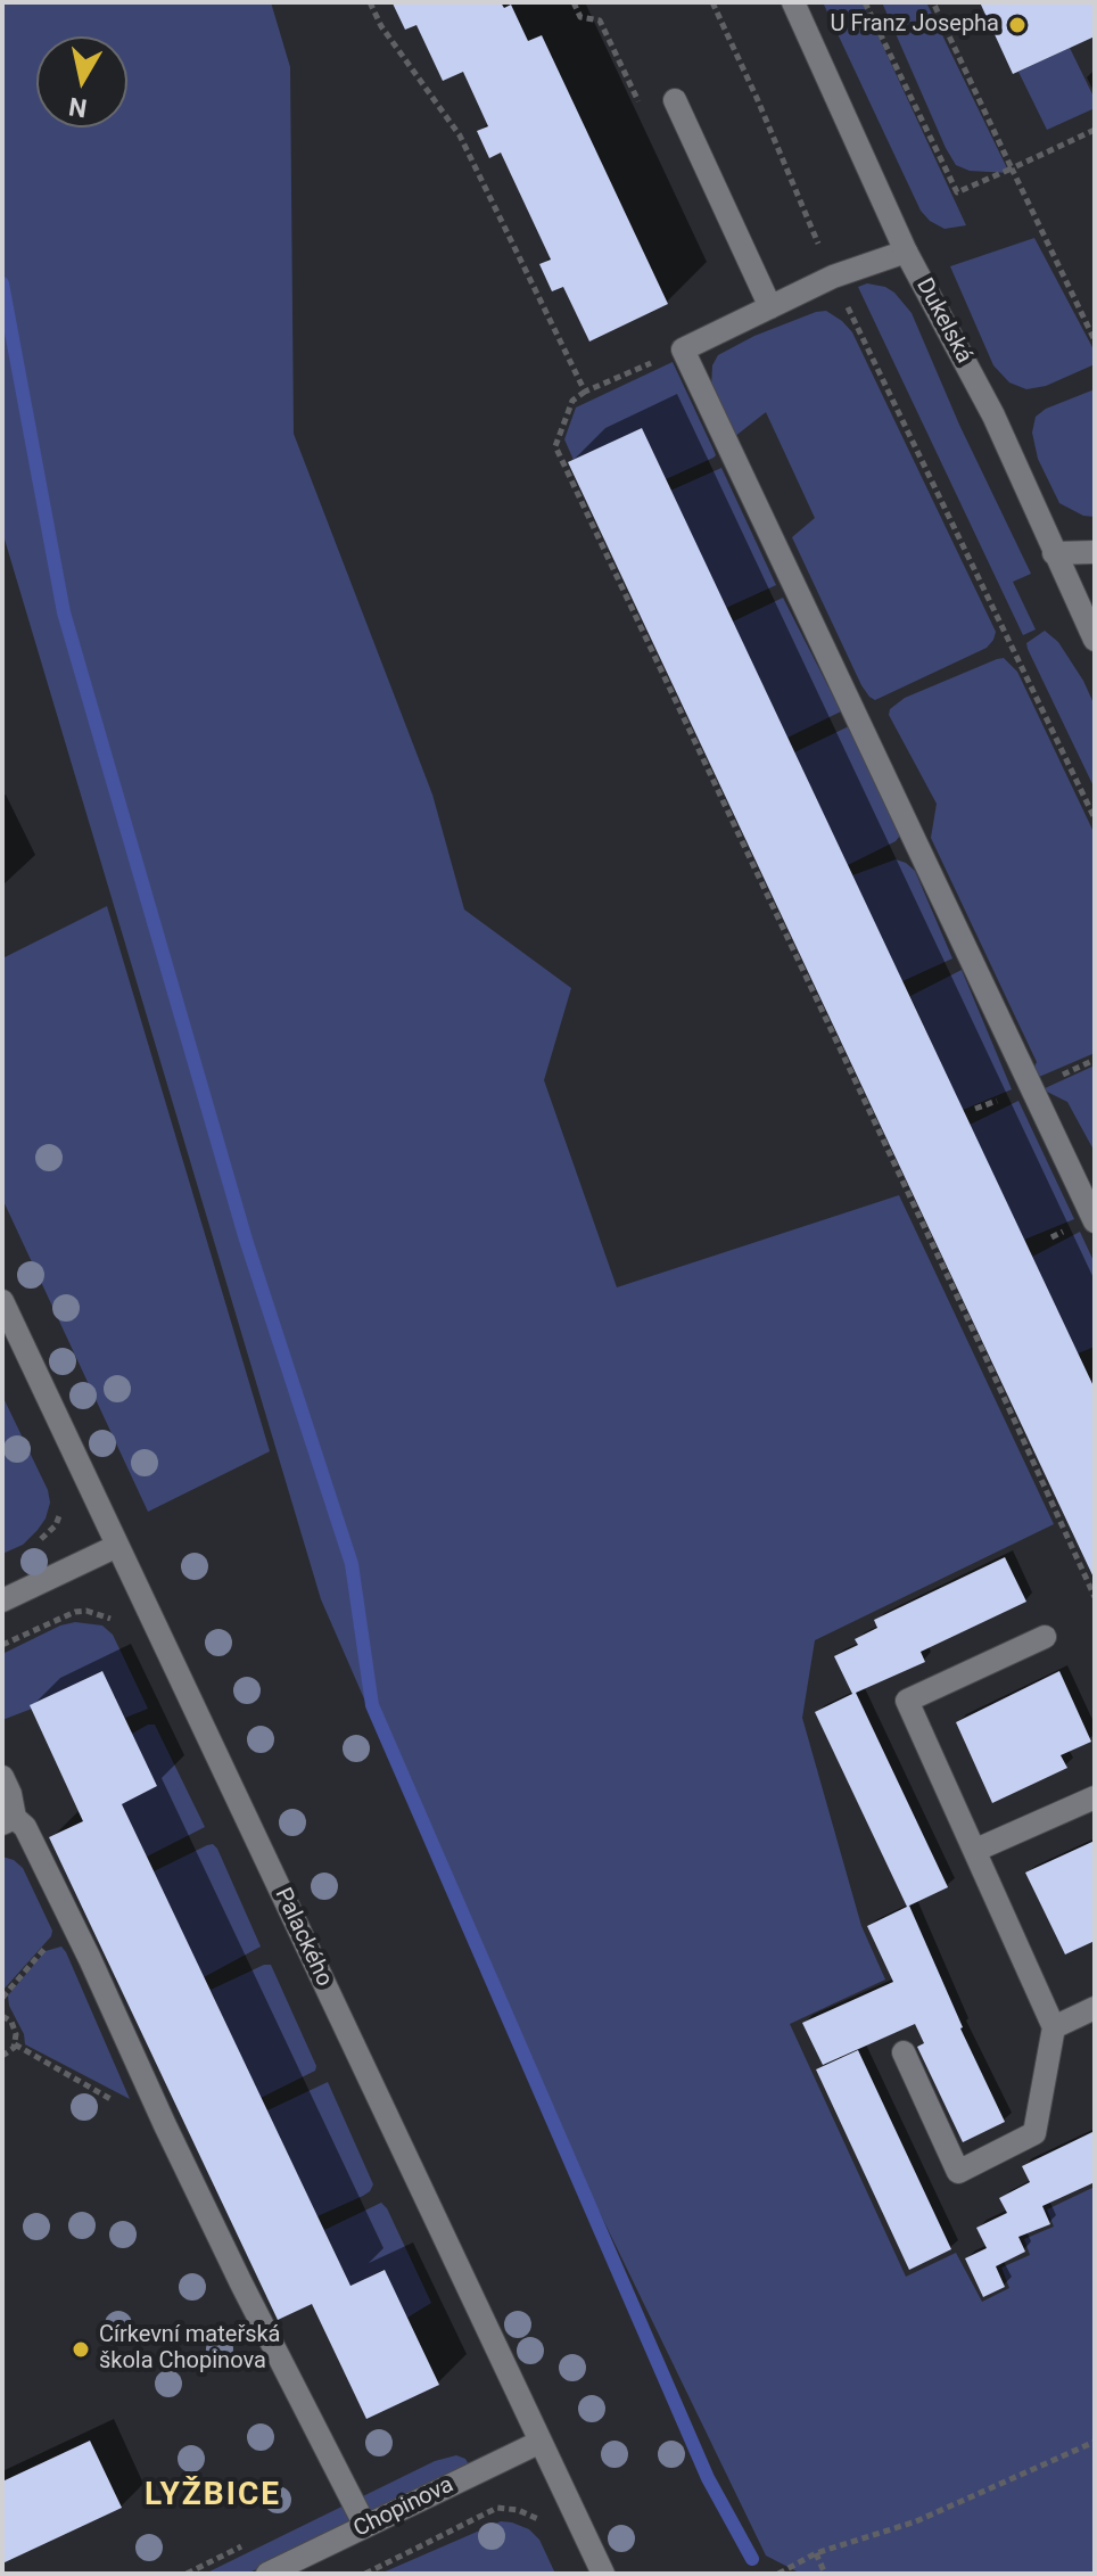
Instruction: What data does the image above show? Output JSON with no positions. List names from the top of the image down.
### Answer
{
  "streets": {
    "street": ["Dukelská", "Palackého", "Chopinova"]
  },
  "crossings": [
    ["Palackého", "Chopinova"]
  ],
  "districts": ["LYŽBICE"],
  "places": ["U Franz Josepha", "Církevní mateřská škola Chopinova"],
  "north": "bottom"
}
